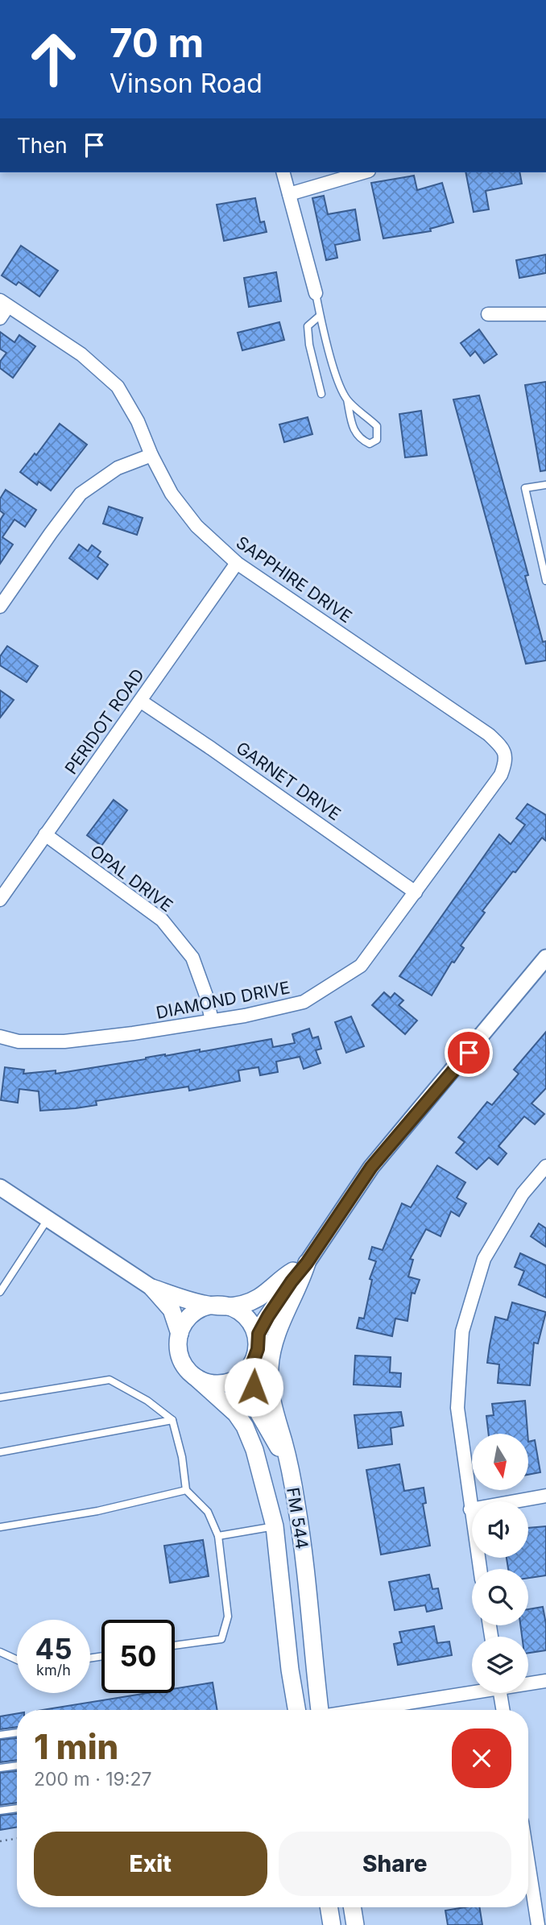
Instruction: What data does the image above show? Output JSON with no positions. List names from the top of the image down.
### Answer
{
  "streets": {
    "main road": ["FM 544"],
    "street": [
      "SAPPHIRE DRIVE",
      "PERIDOT ROAD",
      "GARNET DRIVE",
      "OPAL DRIVE",
      "DIAMOND DRIVE"
    ]
  },
  "crossings": [
    ["SAPPHIRE DRIVE", "PERIDOT ROAD"],
    ["SAPPHIRE DRIVE", "DIAMOND DRIVE"],
    ["PERIDOT ROAD", "GARNET DRIVE"],
    ["PERIDOT ROAD", "OPAL DRIVE"],
    ["GARNET DRIVE", "DIAMOND DRIVE"],
    ["OPAL DRIVE", "DIAMOND DRIVE"]
  ],
  "north": "bottom",
  "page": {
    "turn": ["70 m", "Vinson Road"],
    "then": "Then",
    "speed": "45 km/h",
    "limit": "50",
    "heading": ["1 min", "200 m · 19:27"],
    "buttons": ["Exit", "Share"]
  }
}
